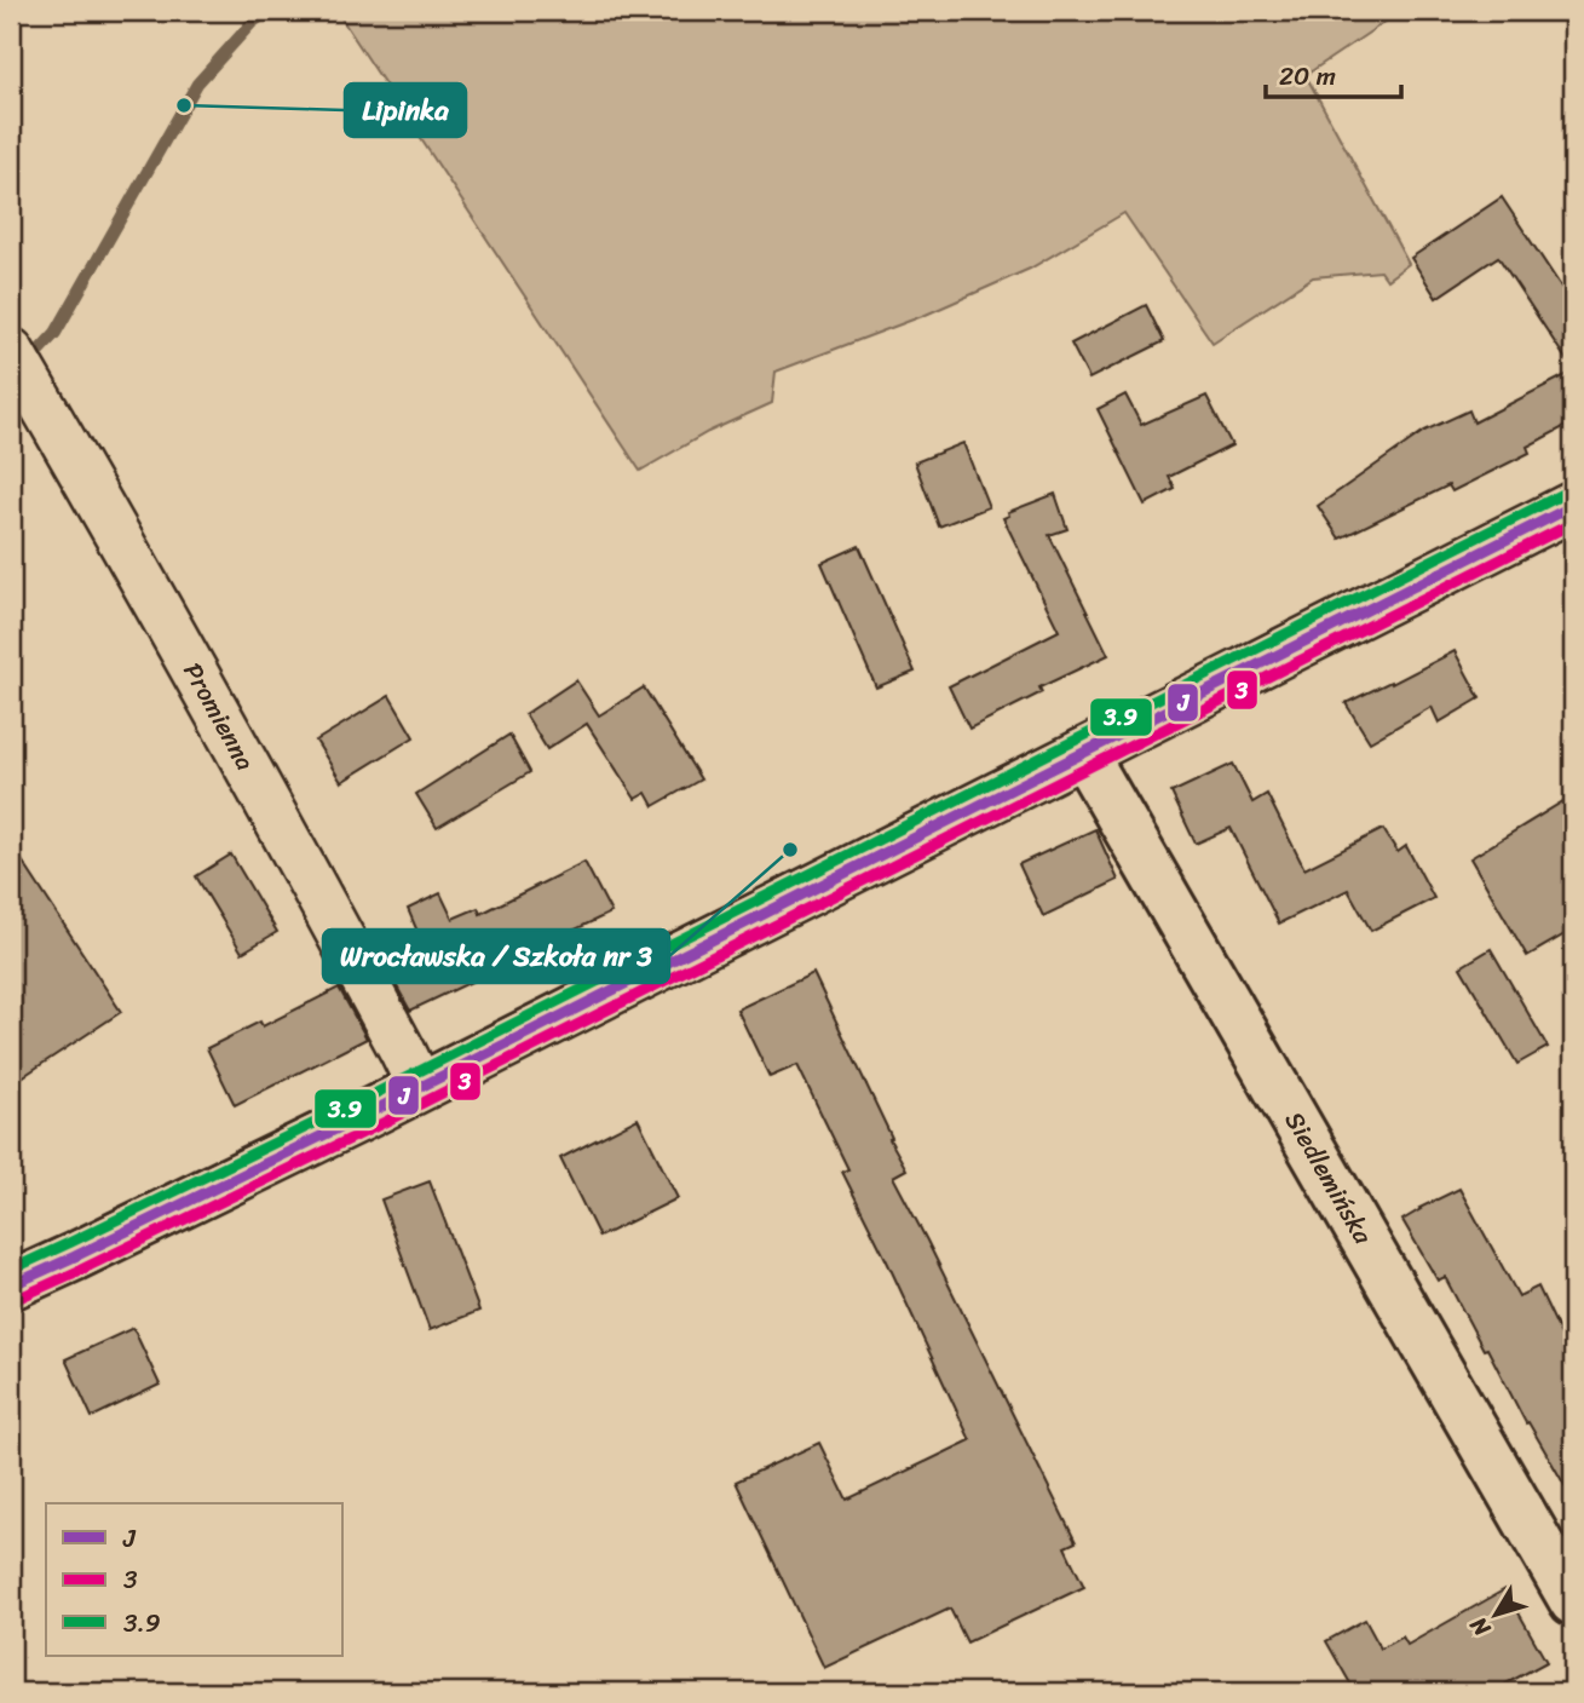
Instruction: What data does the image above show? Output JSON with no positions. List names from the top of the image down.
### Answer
{
  "streets": {
    "main road": ["Siedlemińska"],
    "street": ["Promienna"]
  },
  "places": ["Lipinka", "Wrocławska / Szkoła nr 3"],
  "lines": ["transit line 3.9", "transit line J", "transit line 3"],
  "legend": ["J", "3", "3.9"],
  "scale_bar": "20 m",
  "north": "bottom left"
}
